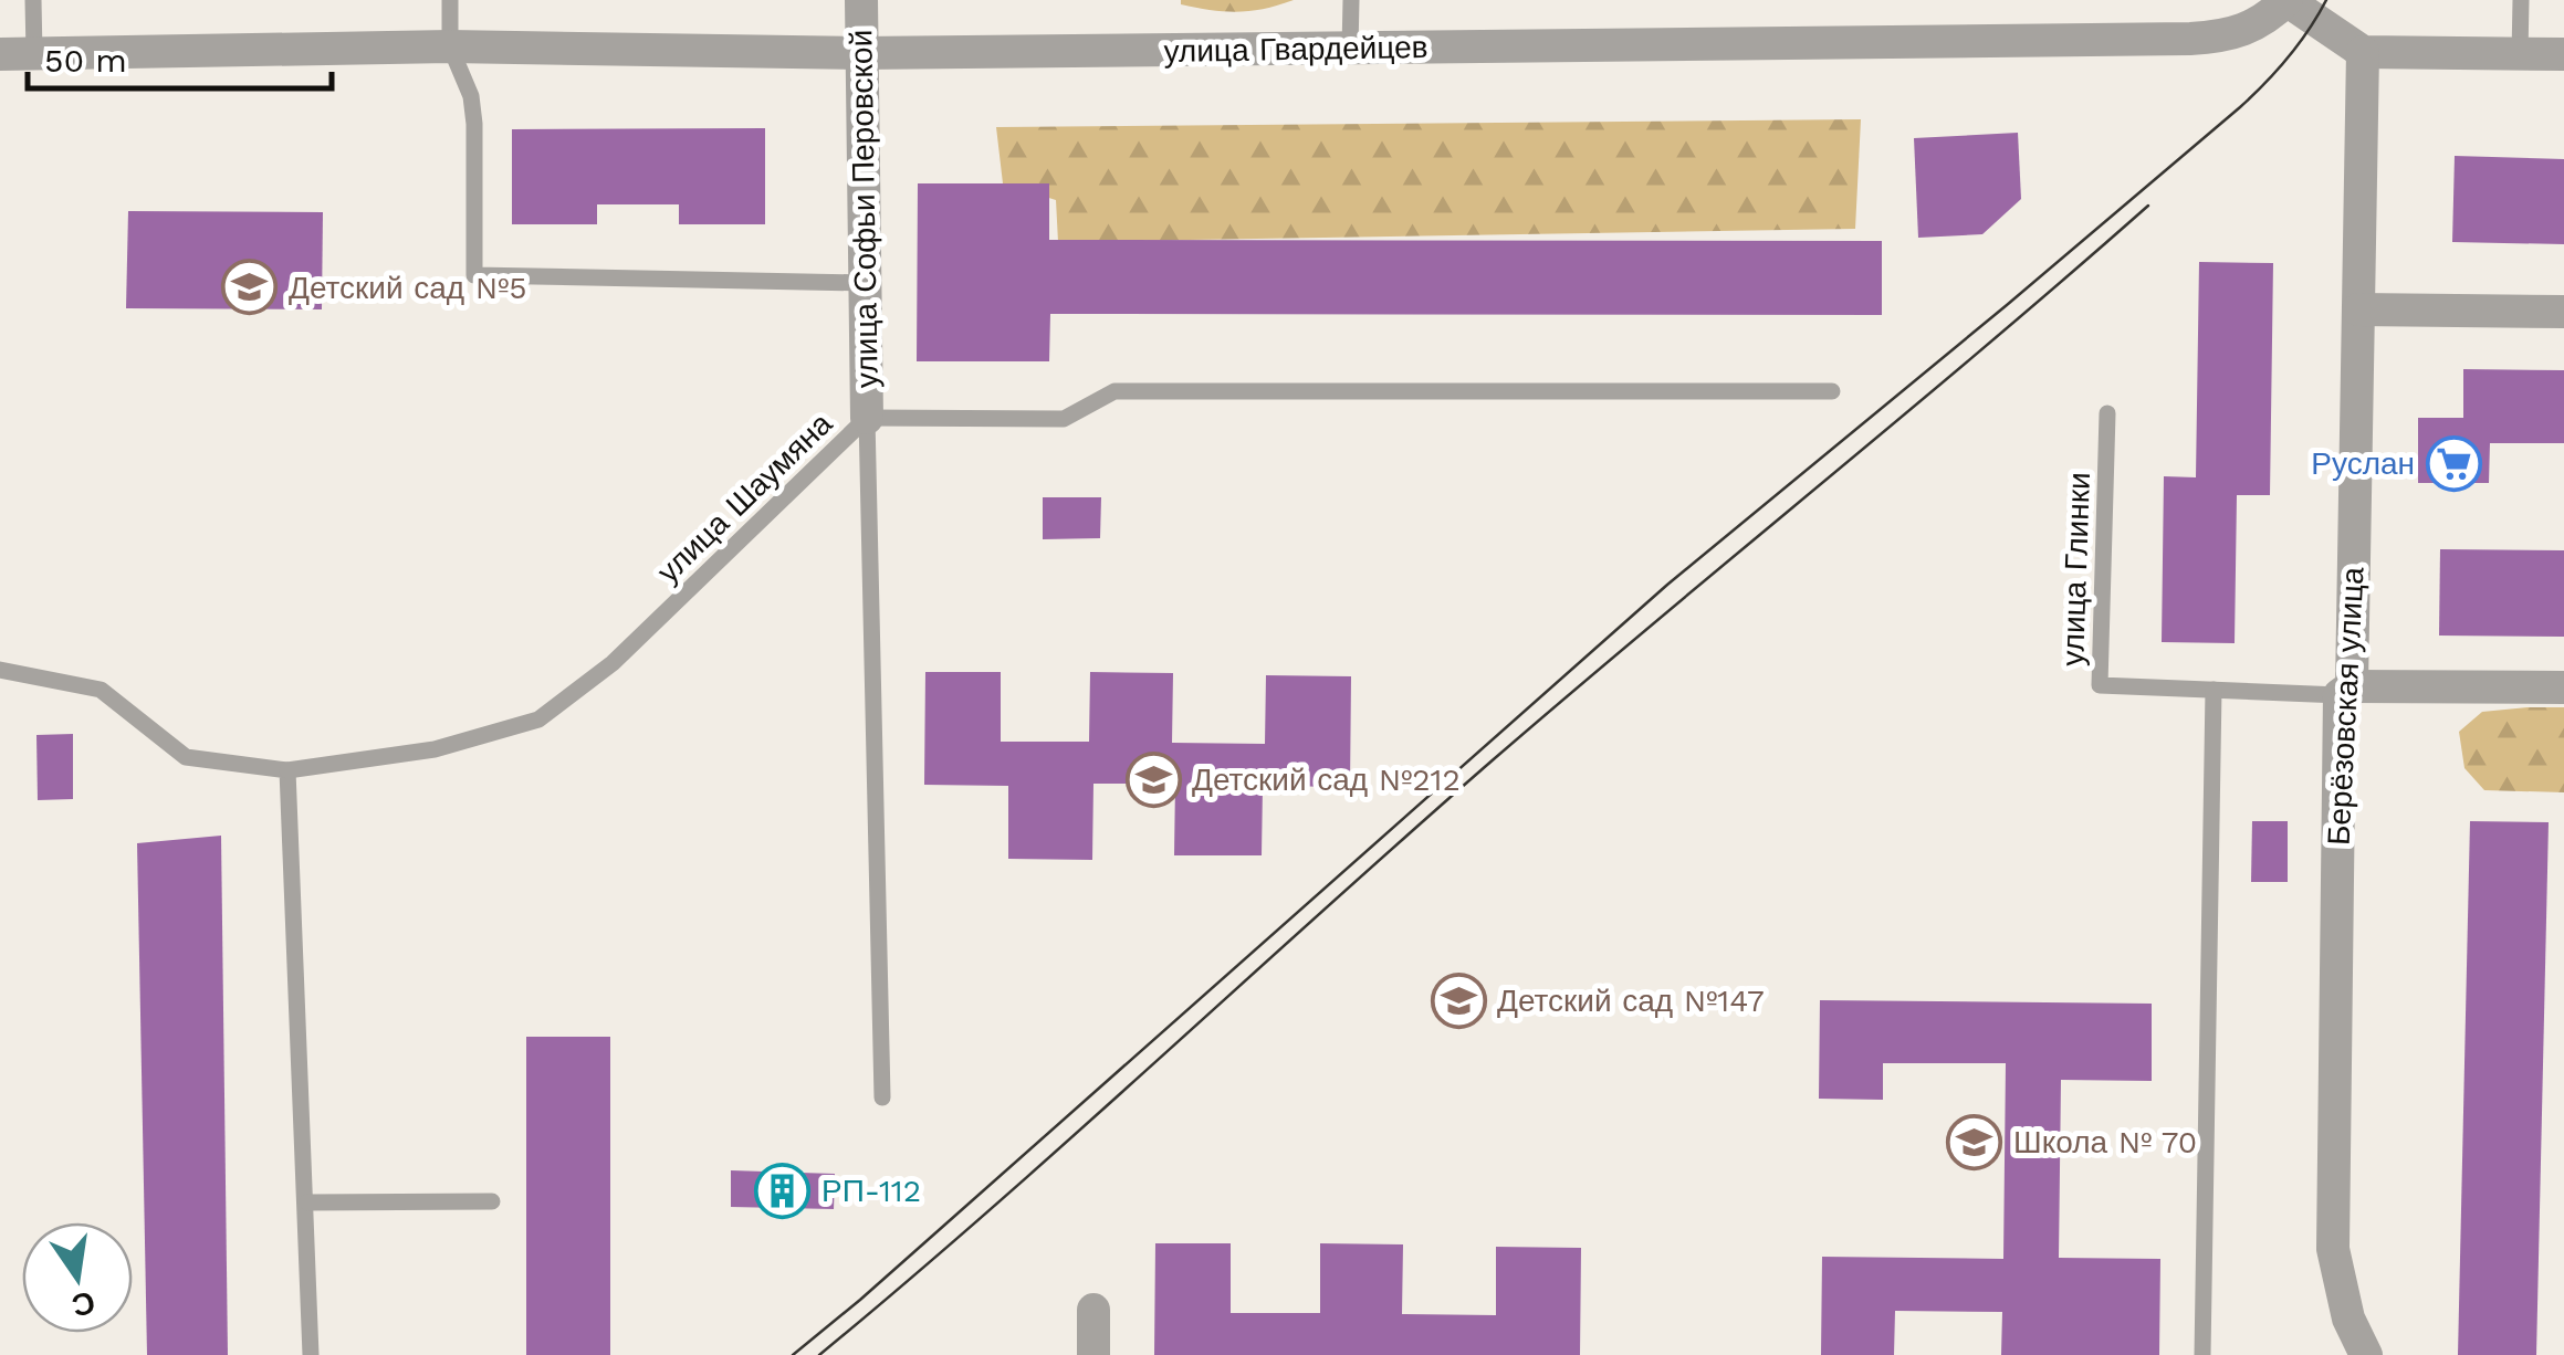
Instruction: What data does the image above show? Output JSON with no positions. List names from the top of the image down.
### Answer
{
  "streets": {
    "street": ["улица Гвардейцев", "улица Софьи Перовской", "Берёзовская улица"],
    "lane": ["улица Шаумяна", "улица Глинки"]
  },
  "crossings": [
    ["улица Гвардейцев", "улица Софьи Перовской"],
    ["улица Гвардейцев", "Берёзовская улица"],
    ["улица Софьи Перовской", "улица Шаумяна"],
    ["улица Глинки", "Берёзовская улица"]
  ],
  "places": {
    "school or university": [
      "Детский сад №5",
      "Детский сад №212",
      "Детский сад №147",
      "Школа № 70"
    ],
    "supermarket": ["Руслан"],
    "building": ["РП-112"]
  },
  "scale_bar": "50 m",
  "north": "bottom"
}
